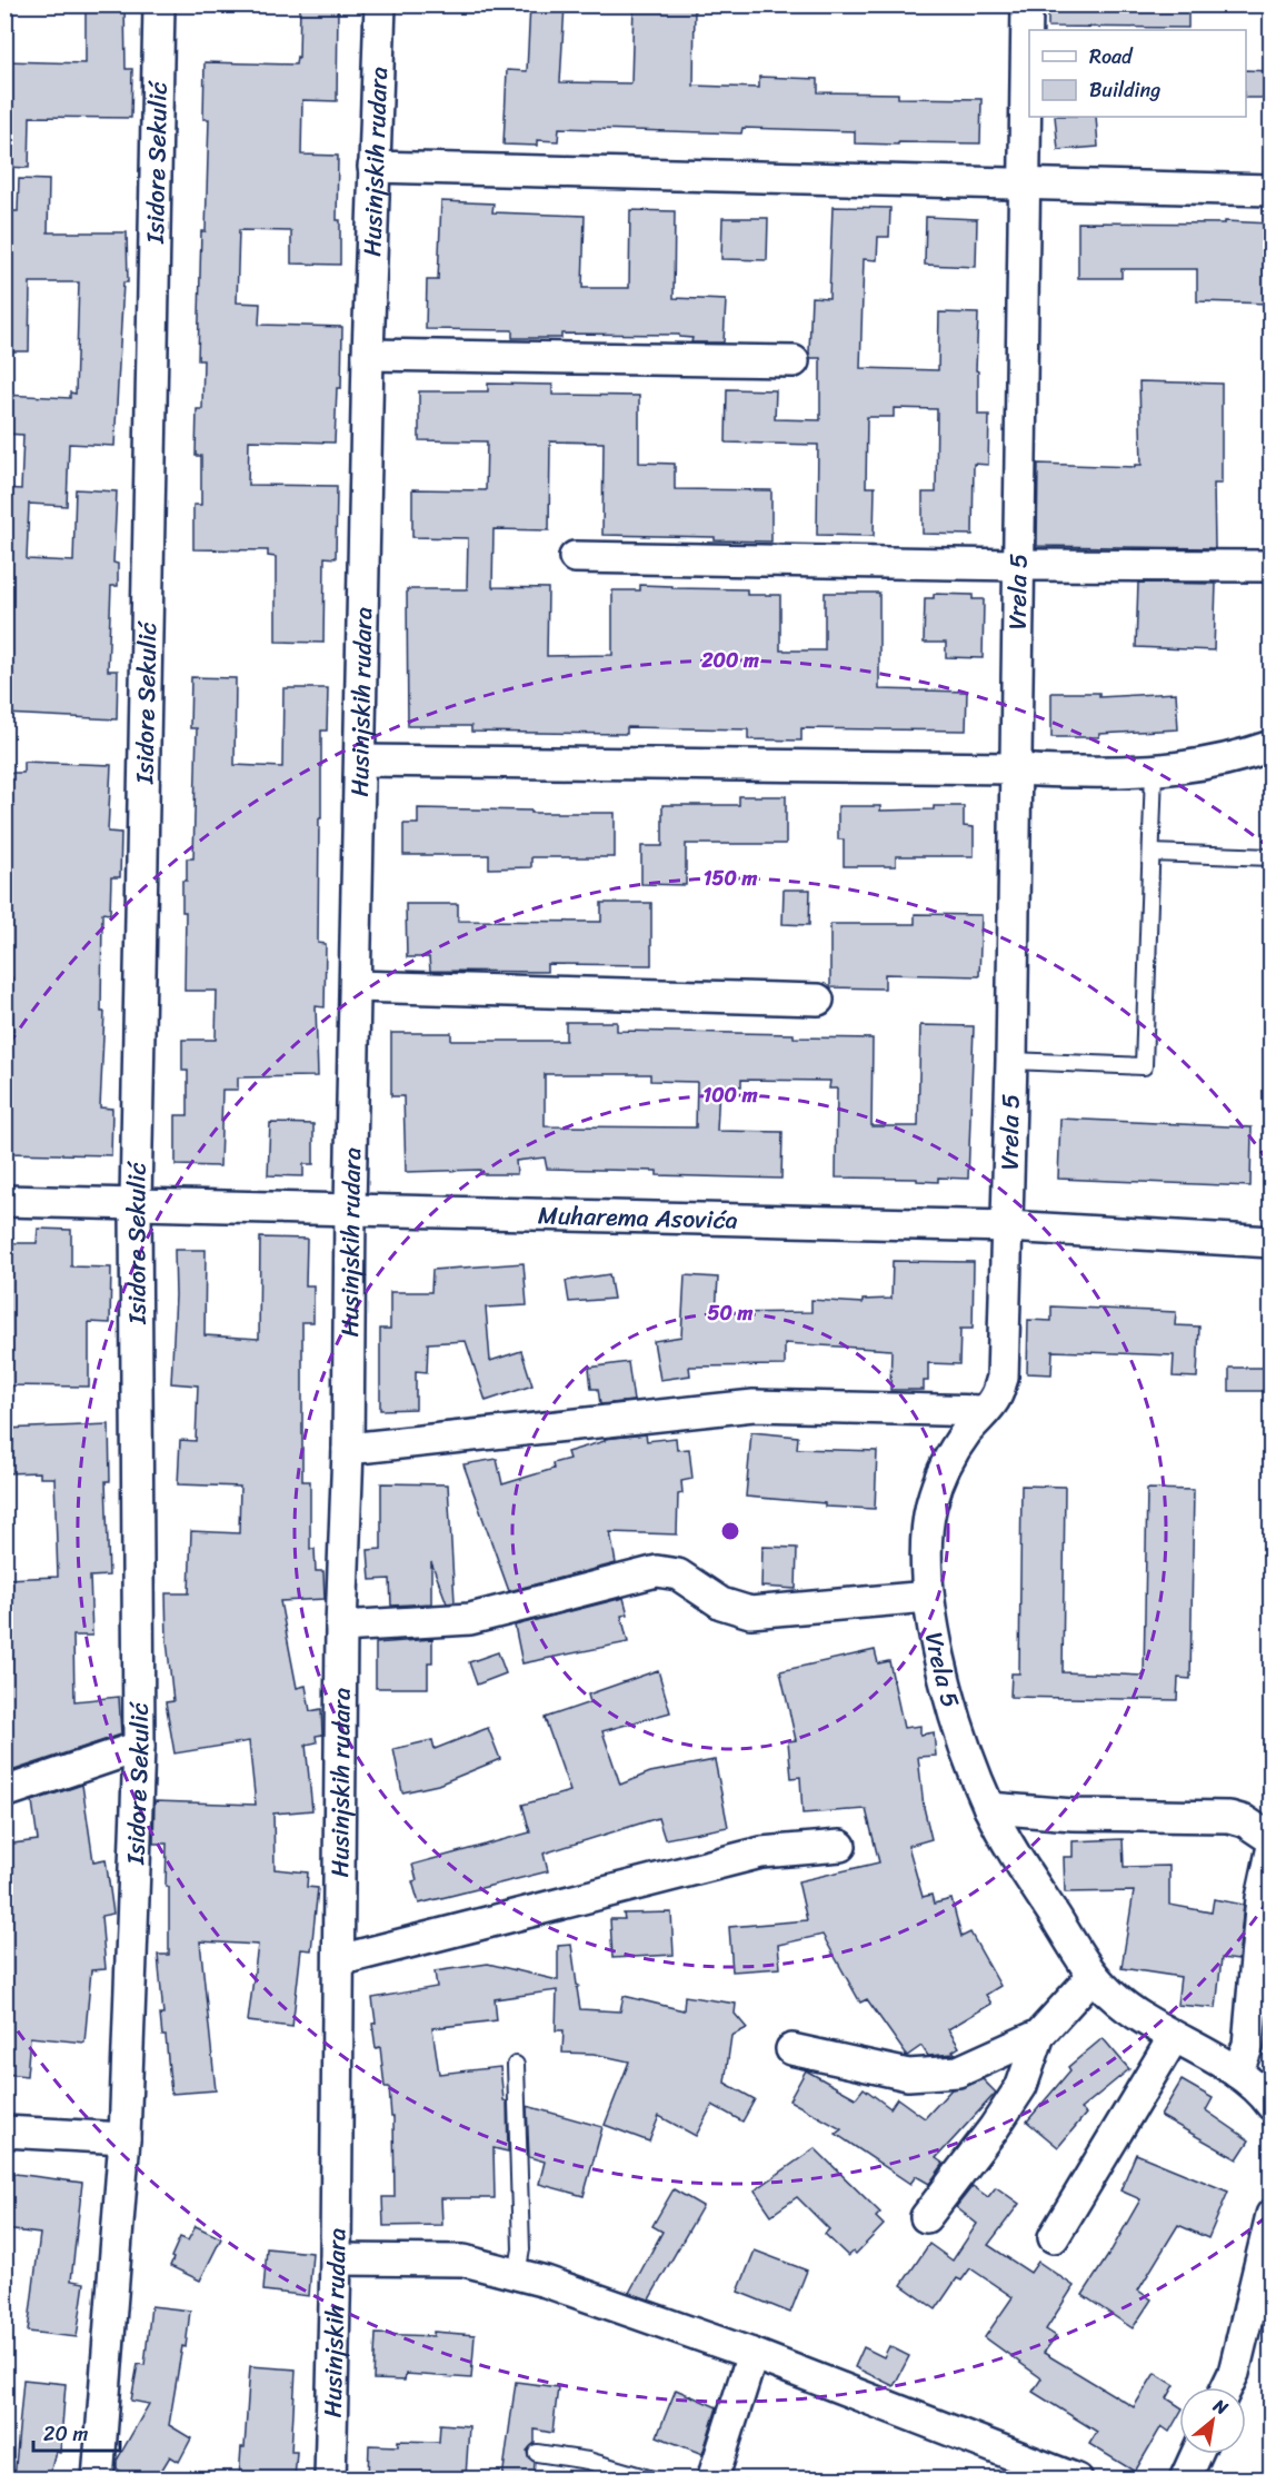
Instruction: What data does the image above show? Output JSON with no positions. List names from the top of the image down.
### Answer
{
  "streets": {
    "street": [
      "Husinjskih rudara",
      "Isidore Sekulić",
      "Vrela 5",
      "Muharema Asovića"
    ]
  },
  "crossings": [
    ["Husinjskih rudara", "Muharema Asovića"],
    ["Isidore Sekulić", "Muharema Asovića"],
    ["Vrela 5", "Muharema Asovića"]
  ],
  "legend": ["Road", "Building"],
  "scale_bar": "20 m",
  "north": "top right",
  "rings": [
    "200 m",
    "150 m",
    "100 m",
    "50 m"
  ]
}
